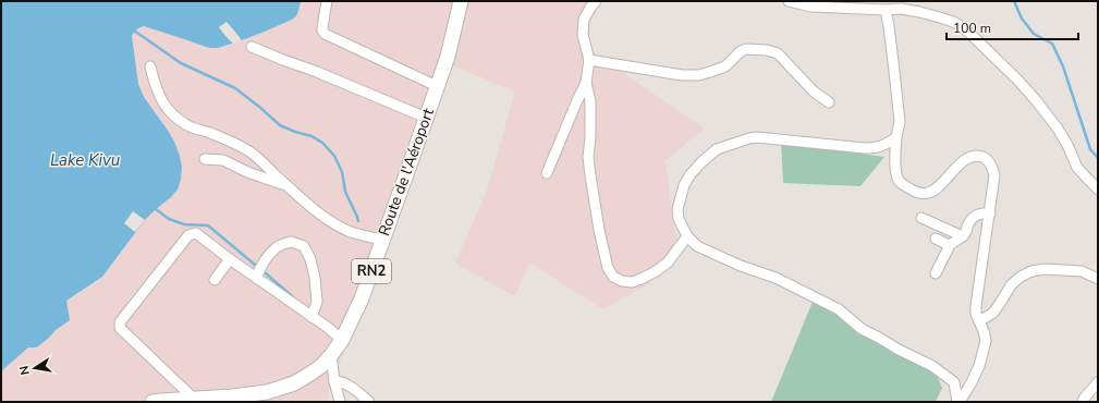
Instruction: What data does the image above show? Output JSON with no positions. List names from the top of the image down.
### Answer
{
  "streets": {
    "highway": ["Route de l'Aéroport", "RN2"]
  },
  "water": ["Lake Kivu"],
  "scale_bar": "100 m",
  "north": "left"
}
